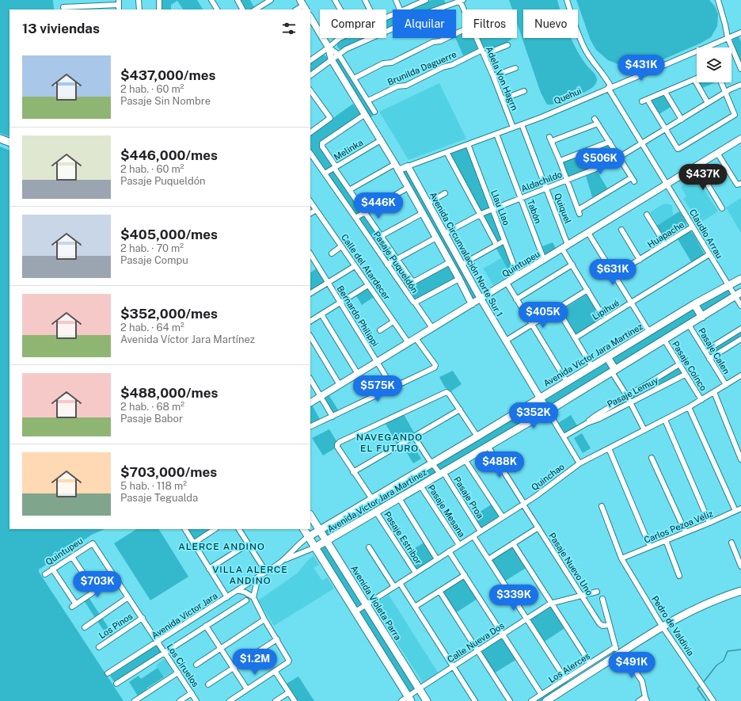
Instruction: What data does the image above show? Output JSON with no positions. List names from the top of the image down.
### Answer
{
  "streets": {
    "main road": ["Avenida Víctor Jara Martínez", "Avenida Violeta Parra"],
    "street": [
      "Brunilda Daguerre",
      "Adela Von Hagrn",
      "Quehui",
      "Melinka",
      "Aldachildo",
      "Llau Llao",
      "Quiquel",
      "Tabón",
      "Claudio Arrau",
      "Huapache",
      "Avenida Circunvalación Norte Sur 1",
      "Pasaje Puqueldón",
      "Quintupeu",
      "Calle del Atardecer",
      "Lipihué",
      "Bernardo Philippi",
      "Pasaje Calen",
      "Pasaje Coínco",
      "Pasaje Lemuy",
      "Quinchao",
      "Pasaje Proa",
      "Pasaje Mesana",
      "Carlos Pezoa Véliz",
      "Pasaje Estribor",
      "Pasaje Nuevo Uno",
      "Avenida Víctor Jara",
      "Los Pinos",
      "Pedro de Valdivia",
      "Calle Nueva Dos",
      "Los Ciruelos",
      "Los Alerces"
    ]
  },
  "crossings": [
    ["Brunilda Daguerre", "Adela Von Hagrn"],
    ["Adela Von Hagrn", "Quehui"],
    ["Quehui", "Llau Llao"],
    ["Quehui", "Quiquel"],
    ["Quehui", "Tabón"],
    ["Quehui", "Claudio Arrau"],
    ["Quehui", "Avenida Circunvalación Norte Sur 1"],
    ["Melinka", "Avenida Circunvalación Norte Sur 1"],
    ["Melinka", "Pasaje Puqueldón"],
    ["Aldachildo", "Llau Llao"],
    ["Aldachildo", "Quiquel"],
    ["Aldachildo", "Tabón"],
    ["Aldachildo", "Claudio Arrau"],
    ["Aldachildo", "Avenida Circunvalación Norte Sur 1"],
    ["Llau Llao", "Quintupeu"],
    ["Quiquel", "Quintupeu"],
    ["Quiquel", "Lipihué"],
    ["Tabón", "Quintupeu"],
    ["Claudio Arrau", "Huapache"],
    ["Claudio Arrau", "Quintupeu"],
    ["Claudio Arrau", "Lipihué"],
    ["Claudio Arrau", "Avenida Víctor Jara Martínez"],
    ["Avenida Circunvalación Norte Sur 1", "Pasaje Puqueldón"],
    ["Avenida Circunvalación Norte Sur 1", "Quintupeu"],
    ["Avenida Circunvalación Norte Sur 1", "Avenida Víctor Jara Martínez"],
    ["Avenida Circunvalación Norte Sur 1", "Pasaje Lemuy"],
    ["Avenida Circunvalación Norte Sur 1", "Quinchao"],
    ["Pasaje Puqueldón", "Quintupeu"],
    ["Quintupeu", "Calle del Atardecer"],
    ["Quintupeu", "Bernardo Philippi"],
    ["Quintupeu", "Los Ciruelos"],
    ["Pasaje Calen", "Avenida Víctor Jara Martínez"],
    ["Pasaje Calen", "Quinchao"],
    ["Avenida Víctor Jara Martínez", "Pasaje Coínco"],
    ["Avenida Víctor Jara Martínez", "Pasaje Proa"],
    ["Avenida Víctor Jara Martínez", "Pasaje Mesana"],
    ["Avenida Víctor Jara Martínez", "Pasaje Estribor"],
    ["Avenida Víctor Jara Martínez", "Pasaje Nuevo Uno"],
    ["Avenida Víctor Jara Martínez", "Avenida Violeta Parra"],
    ["Avenida Víctor Jara Martínez", "Avenida Víctor Jara"],
    ["Pasaje Coínco", "Pasaje Lemuy"],
    ["Pasaje Coínco", "Quinchao"],
    ["Quinchao", "Pasaje Proa"],
    ["Quinchao", "Pasaje Mesana"],
    ["Quinchao", "Pasaje Estribor"],
    ["Quinchao", "Pasaje Nuevo Uno"],
    ["Quinchao", "Avenida Violeta Parra"],
    ["Carlos Pezoa Véliz", "Pedro de Valdivia"],
    ["Pasaje Nuevo Uno", "Calle Nueva Dos"],
    ["Avenida Violeta Parra", "Calle Nueva Dos"],
    ["Avenida Víctor Jara", "Los Ciruelos"],
    ["Los Pinos", "Los Ciruelos"]
  ],
  "districts": ["NAVEGANDO EL FUTURO", "ALERCE ANDINO", "VILLA ALERCE ANDINO"],
  "page": {
    "chip": [
      "Comprar",
      "Alquilar",
      "Filtros",
      "Nuevo"
    ],
    "heading": "13 viviendas",
    "list": [
      {
        "name": "$437,000/mes",
        "note": "2 hab. · 60 m² · Pasaje Sin Nombre"
      },
      {
        "name": "$446,000/mes",
        "note": "2 hab. · 60 m² · Pasaje Puqueldón"
      },
      {
        "name": "$405,000/mes",
        "note": "2 hab. · 70 m² · Pasaje Compu"
      },
      {
        "name": "$352,000/mes",
        "note": "2 hab. · 64 m² · Avenida Víctor Jara Martínez"
      },
      {
        "name": "$488,000/mes",
        "note": "2 hab. · 68 m² · Pasaje Babor"
      },
      {
        "name": "$703,000/mes",
        "note": "5 hab. · 118 m² · Pasaje Tegualda"
      }
    ],
    "price": [
      "$431K",
      "$506K",
      "$437K",
      "$446K",
      "$631K",
      "$405K",
      "$575K",
      "$352K",
      "$488K",
      "$703K",
      "$339K",
      "$1.2M",
      "$491K"
    ]
  }
}
